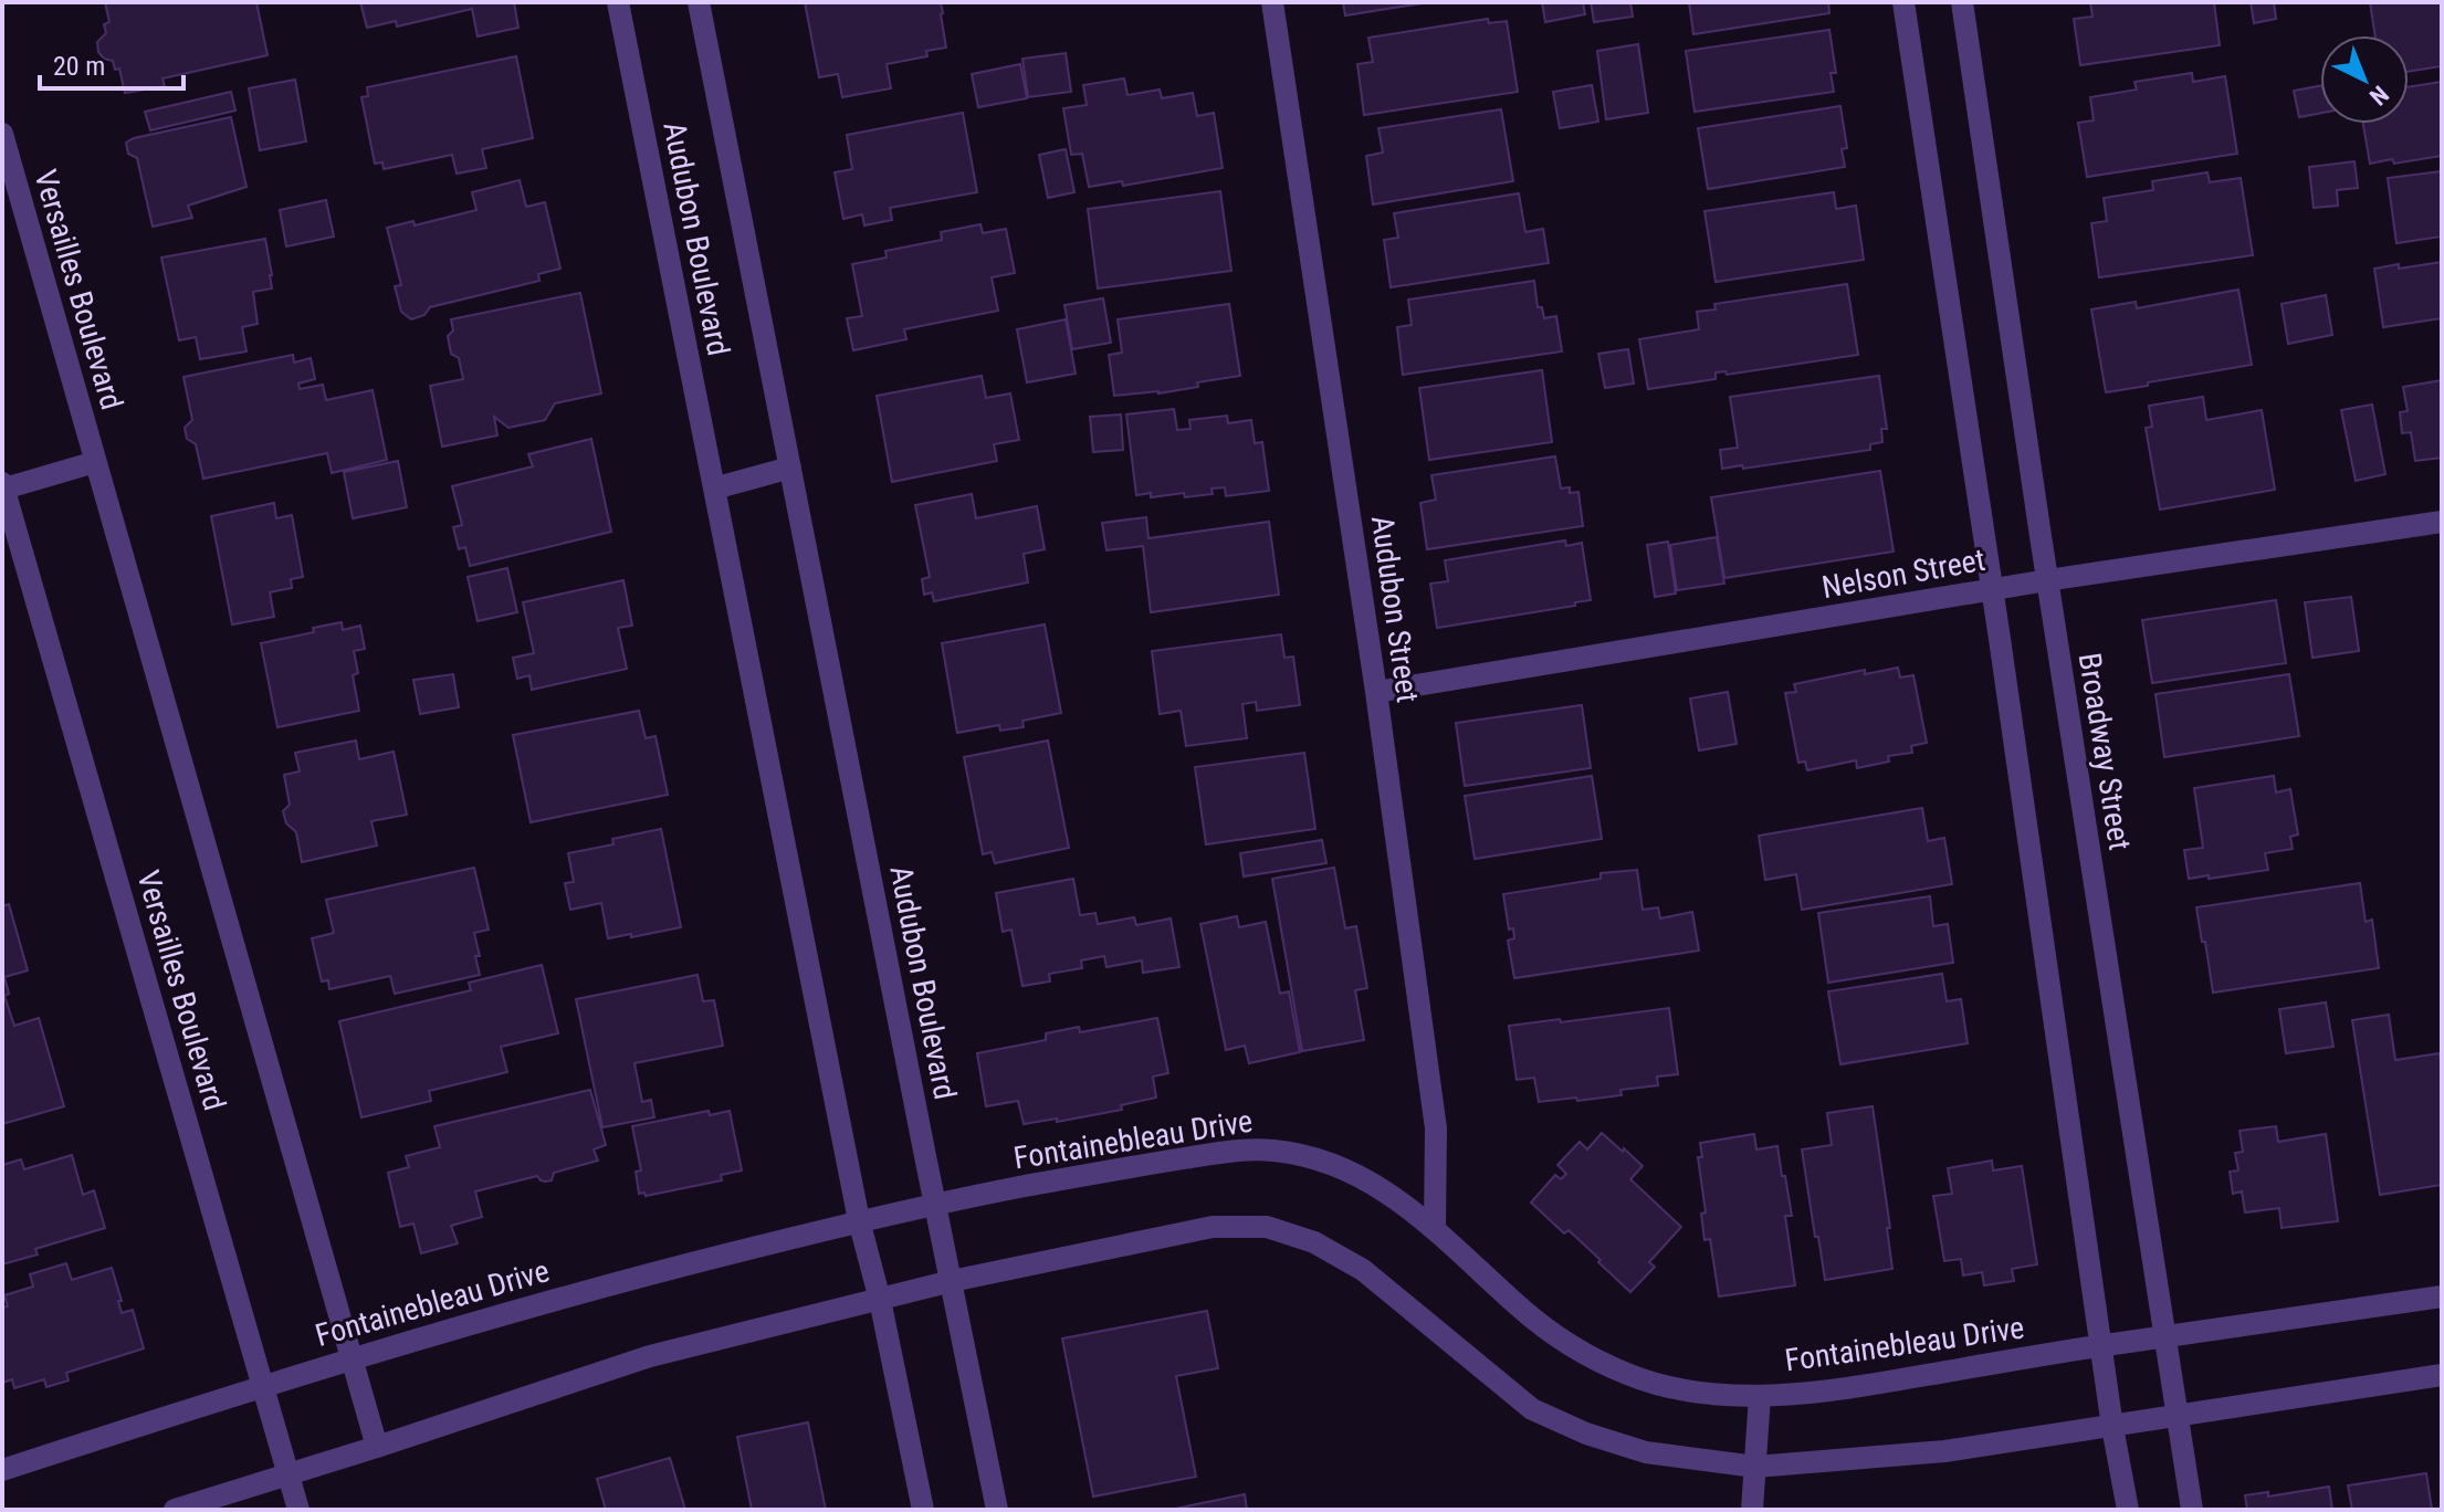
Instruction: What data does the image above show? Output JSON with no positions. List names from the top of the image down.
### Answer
{
  "streets": {
    "street": [
      "Audubon Boulevard",
      "Versailles Boulevard",
      "Nelson Street",
      "Audubon Street",
      "Broadway Street",
      "Fontainebleau Drive"
    ]
  },
  "crossings": [
    ["Audubon Boulevard", "Fontainebleau Drive"],
    ["Versailles Boulevard", "Fontainebleau Drive"],
    ["Nelson Street", "Audubon Street"],
    ["Nelson Street", "Broadway Street"],
    ["Audubon Street", "Fontainebleau Drive"],
    ["Broadway Street", "Fontainebleau Drive"]
  ],
  "scale_bar": "20 m",
  "north": "bottom right"
}
